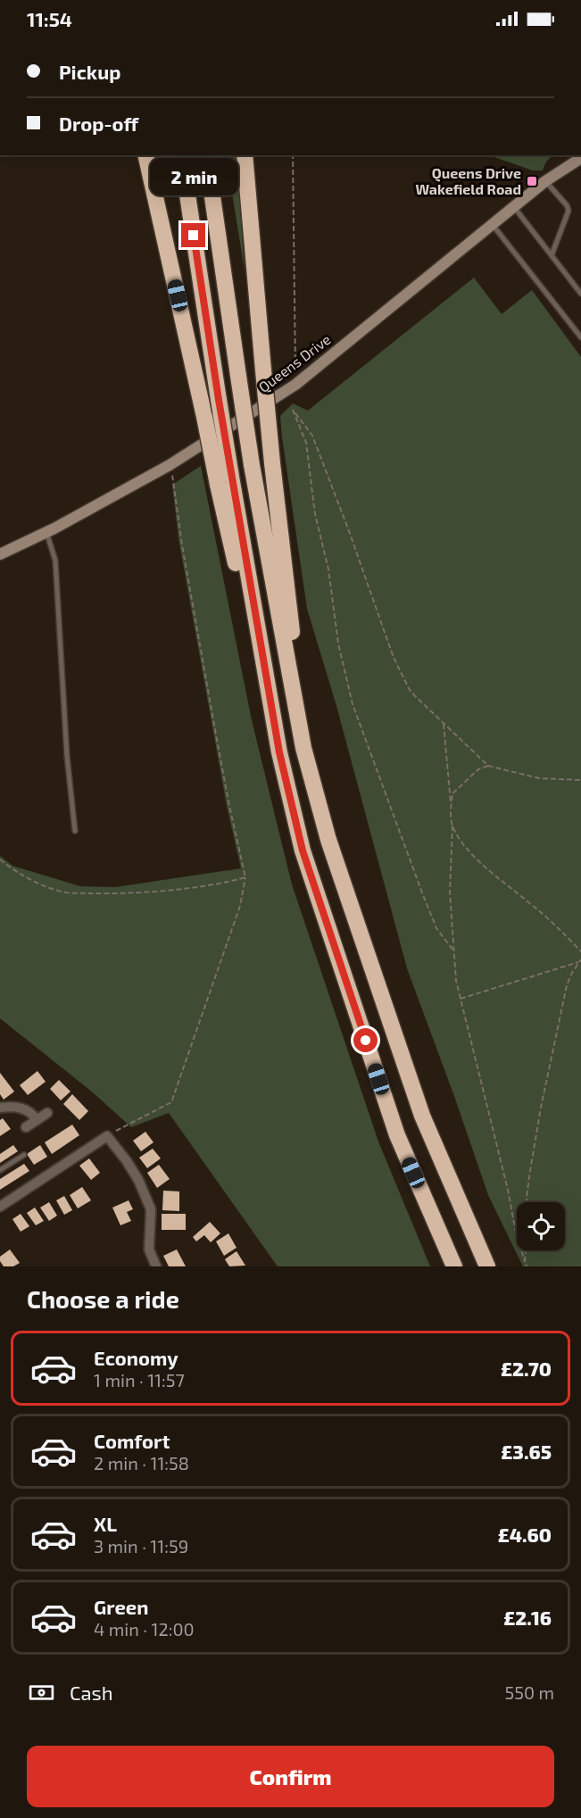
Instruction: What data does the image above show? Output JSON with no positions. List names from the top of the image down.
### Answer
{
  "streets": {
    "street": ["Queens Drive"]
  },
  "places": {
    "transit": ["Queens Drive Wakefield Road"]
  },
  "page": {
    "status": "11:54",
    "banner": ["Pickup", "Drop-off"],
    "bubble": "2 min",
    "heading": "Choose a ride",
    "list": [
      {
        "name": "Economy",
        "note": "1 min · 11:57",
        "value": "£2.70"
      },
      {
        "name": "Comfort",
        "note": "2 min · 11:58",
        "value": "£3.65"
      },
      {
        "name": "XL",
        "note": "3 min · 11:59",
        "value": "£4.60"
      },
      {
        "name": "Green",
        "note": "4 min · 12:00",
        "value": "£2.16"
      }
    ],
    "pay": ["Cash", "550 m"],
    "buttons": "Confirm"
  }
}
